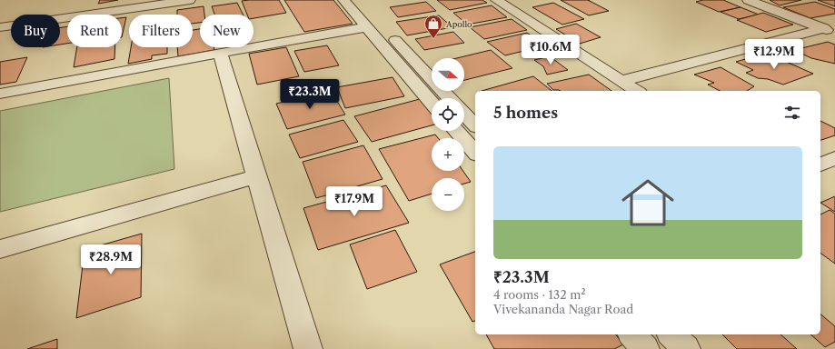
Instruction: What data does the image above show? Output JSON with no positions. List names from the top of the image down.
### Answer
{
  "places": {
    "shop": ["Apollo"]
  },
  "north": "right",
  "page": {
    "chip": [
      "Buy",
      "Rent",
      "Filters",
      "New"
    ],
    "price": [
      "₹10.6M",
      "₹12.9M",
      "₹23.3M",
      "₹17.9M",
      "₹28.9M"
    ],
    "map_buttons": ["+", "−"],
    "heading": "5 homes",
    "list": [
      {
        "name": "₹23.3M",
        "note": "4 rooms · 132 m² · Vivekananda Nagar Road"
      }
    ]
  }
}
